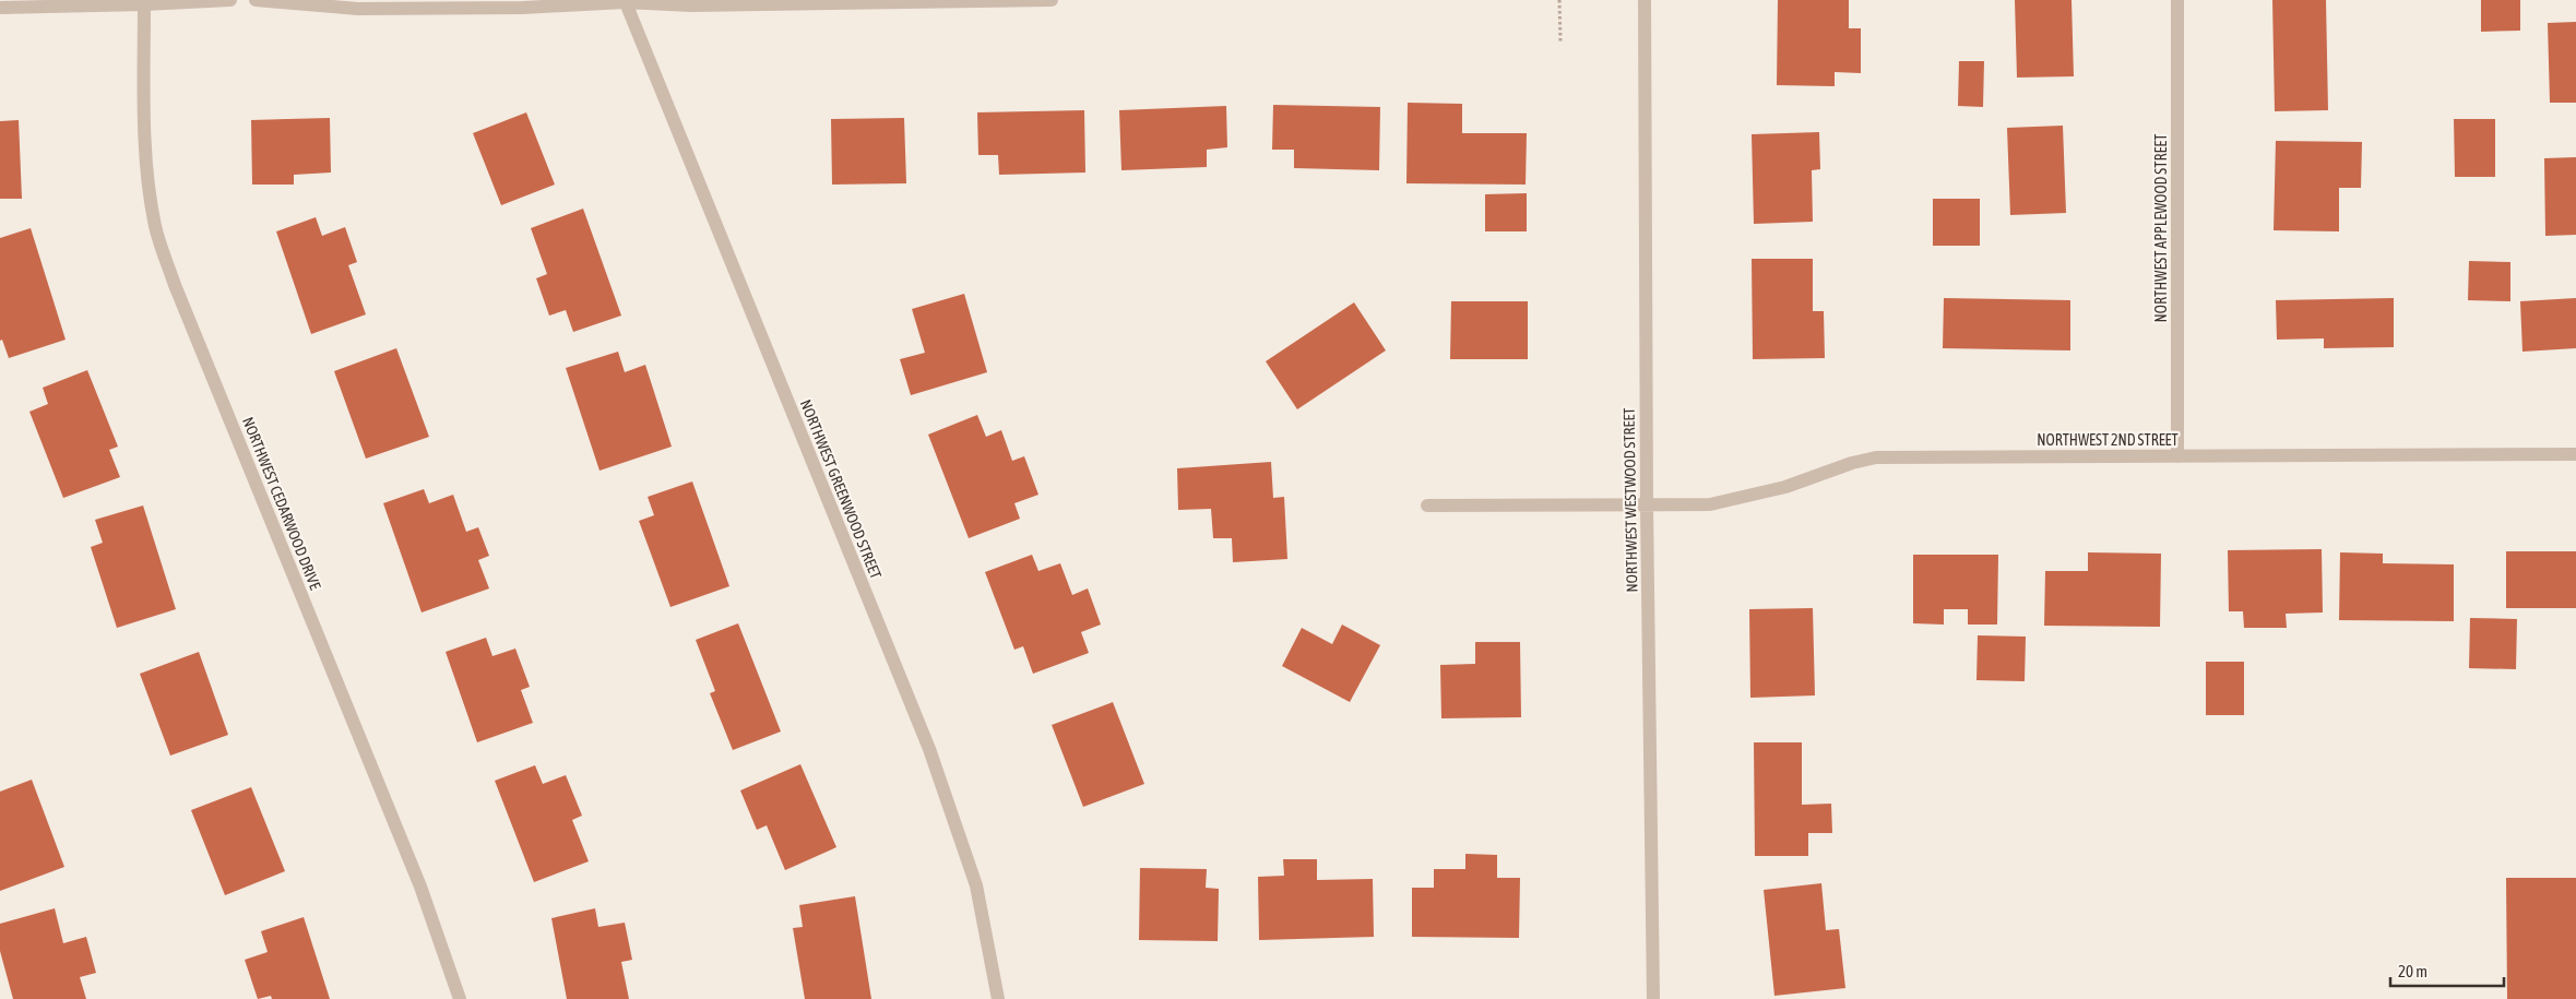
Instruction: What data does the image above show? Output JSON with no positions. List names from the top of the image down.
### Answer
{
  "streets": {
    "street": [
      "NORTHWEST APPLEWOOD STREET",
      "NORTHWEST 2ND STREET",
      "NORTHWEST GREENWOOD STREET",
      "NORTHWEST WESTWOOD STREET",
      "NORTHWEST CEDARWOOD DRIVE"
    ]
  },
  "crossings": [
    ["NORTHWEST APPLEWOOD STREET", "NORTHWEST 2ND STREET"],
    ["NORTHWEST 2ND STREET", "NORTHWEST WESTWOOD STREET"]
  ],
  "scale_bar": "20 m"
}
